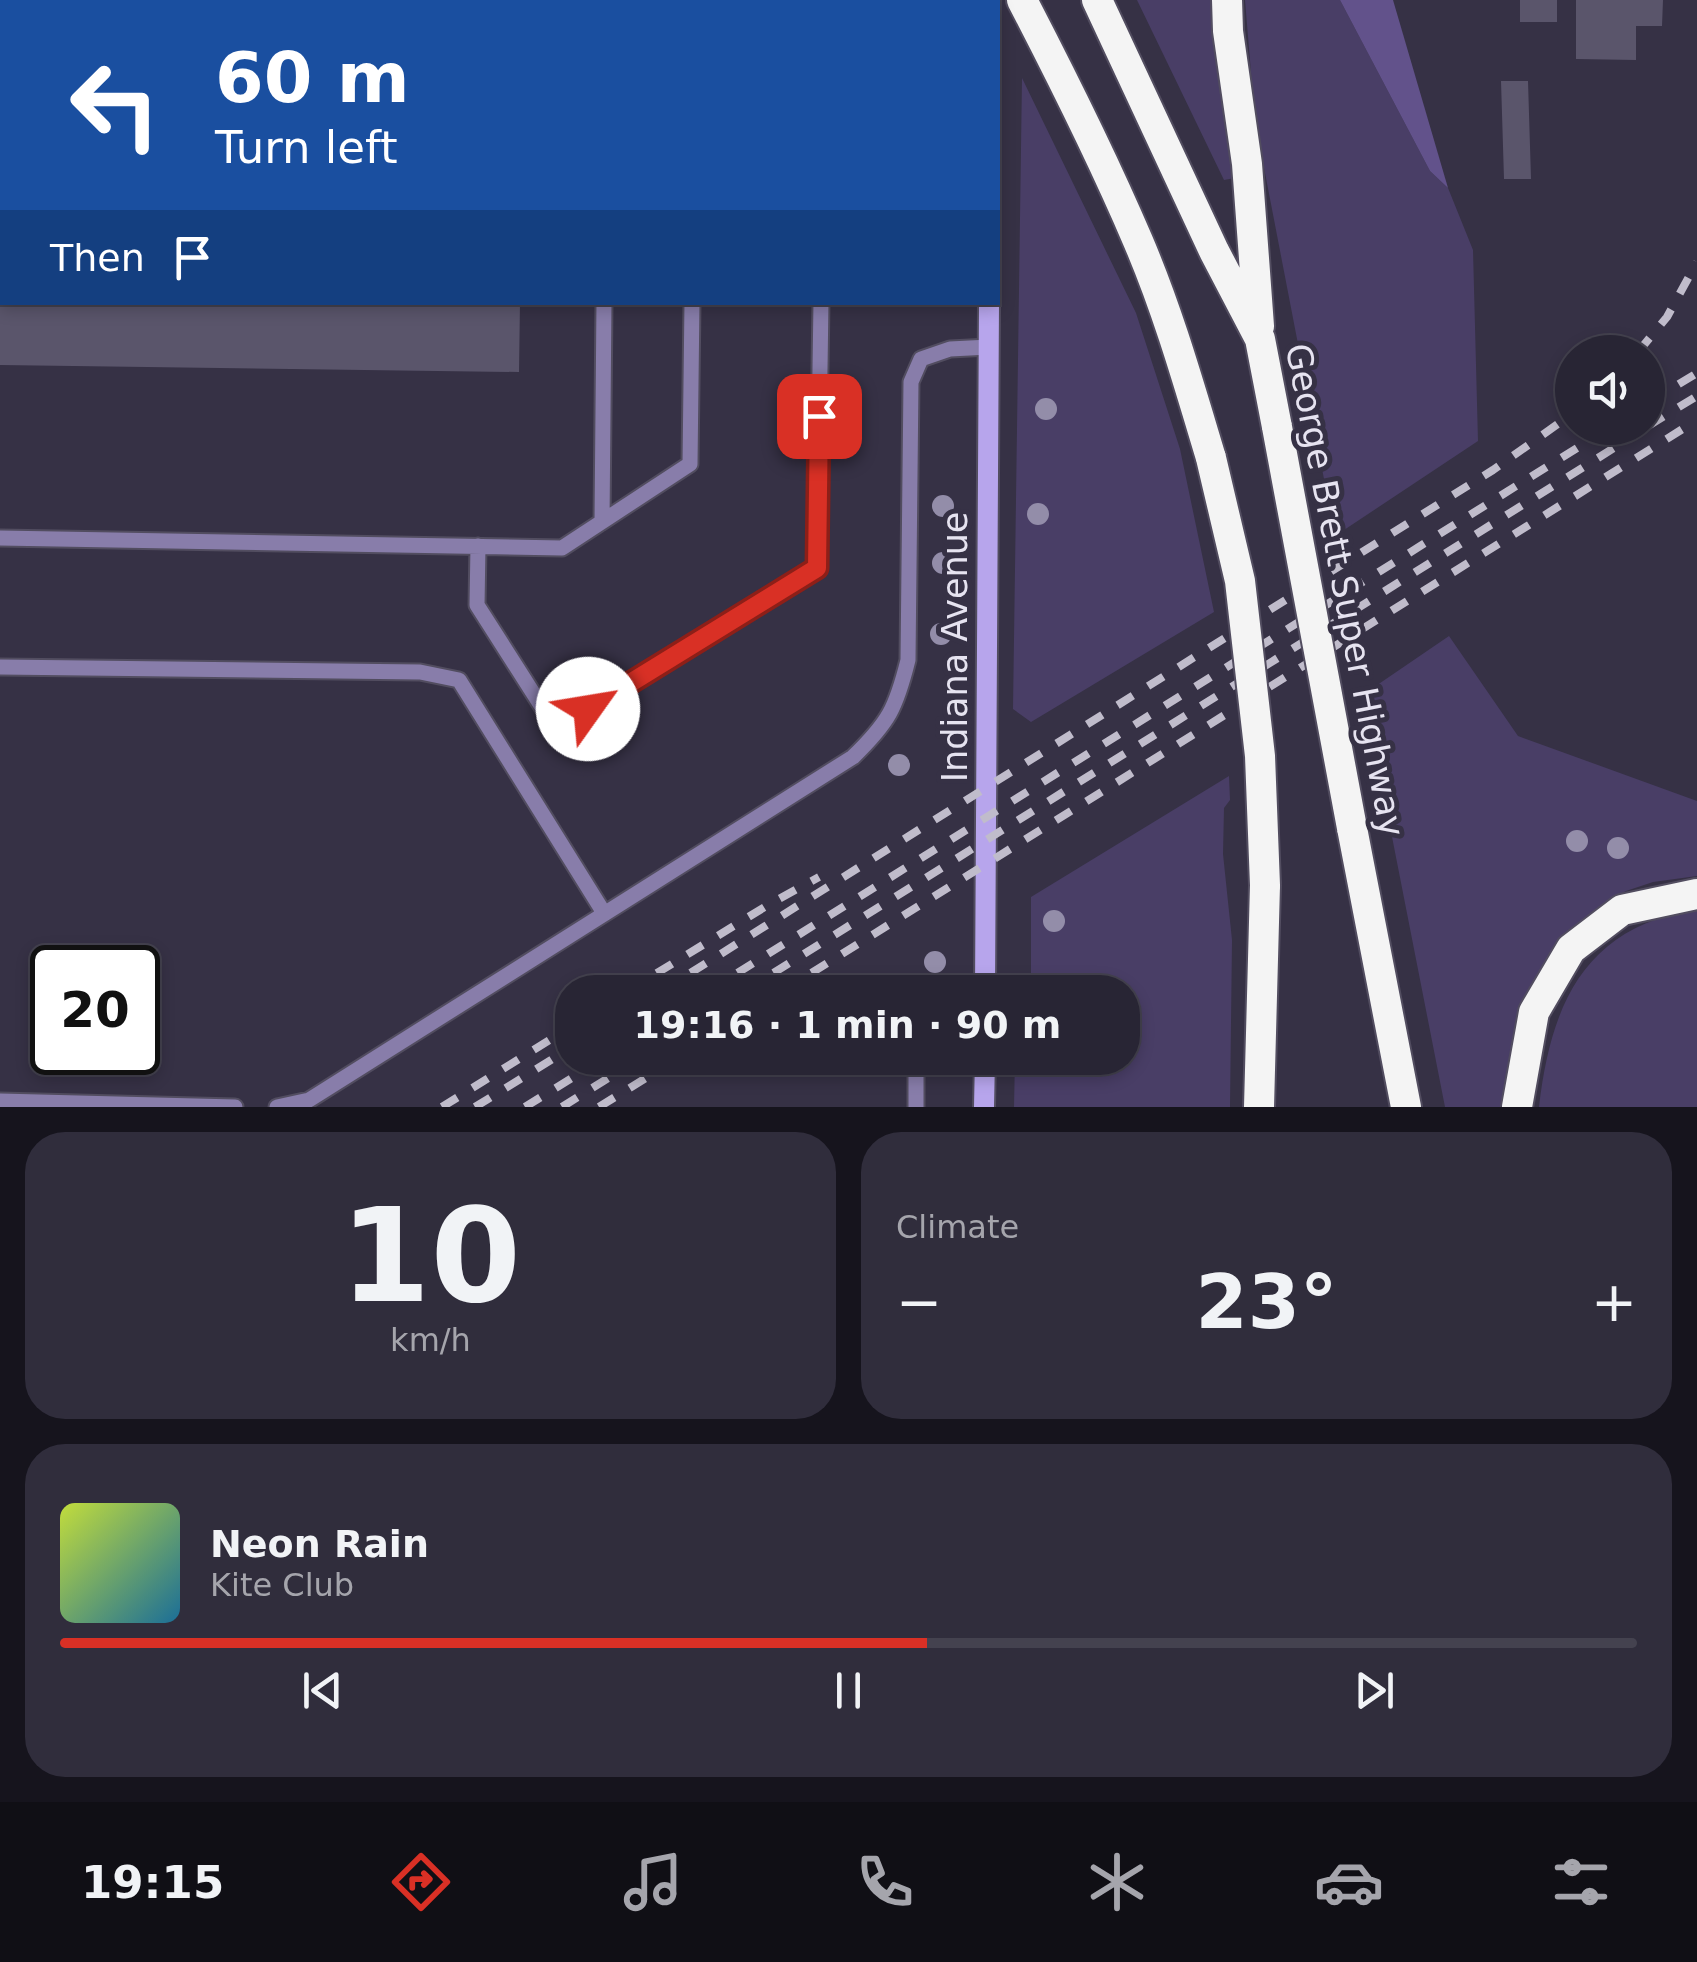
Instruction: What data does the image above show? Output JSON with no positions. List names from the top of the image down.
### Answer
{
  "streets": {
    "highway": ["George Brett Super Highway"],
    "street": ["Indiana Avenue"]
  },
  "page": {
    "turn": ["60 m", "Turn left"],
    "then": "Then",
    "limit": "20",
    "trip": "19:16 · 1 min · 90 m",
    "tile": [
      ["10", "km/h"],
      "Climate"
    ],
    "heat": ["−", "23°", "+"],
    "song": ["Neon Rain", "Kite Club"],
    "tabs": "19:15"
  }
}
